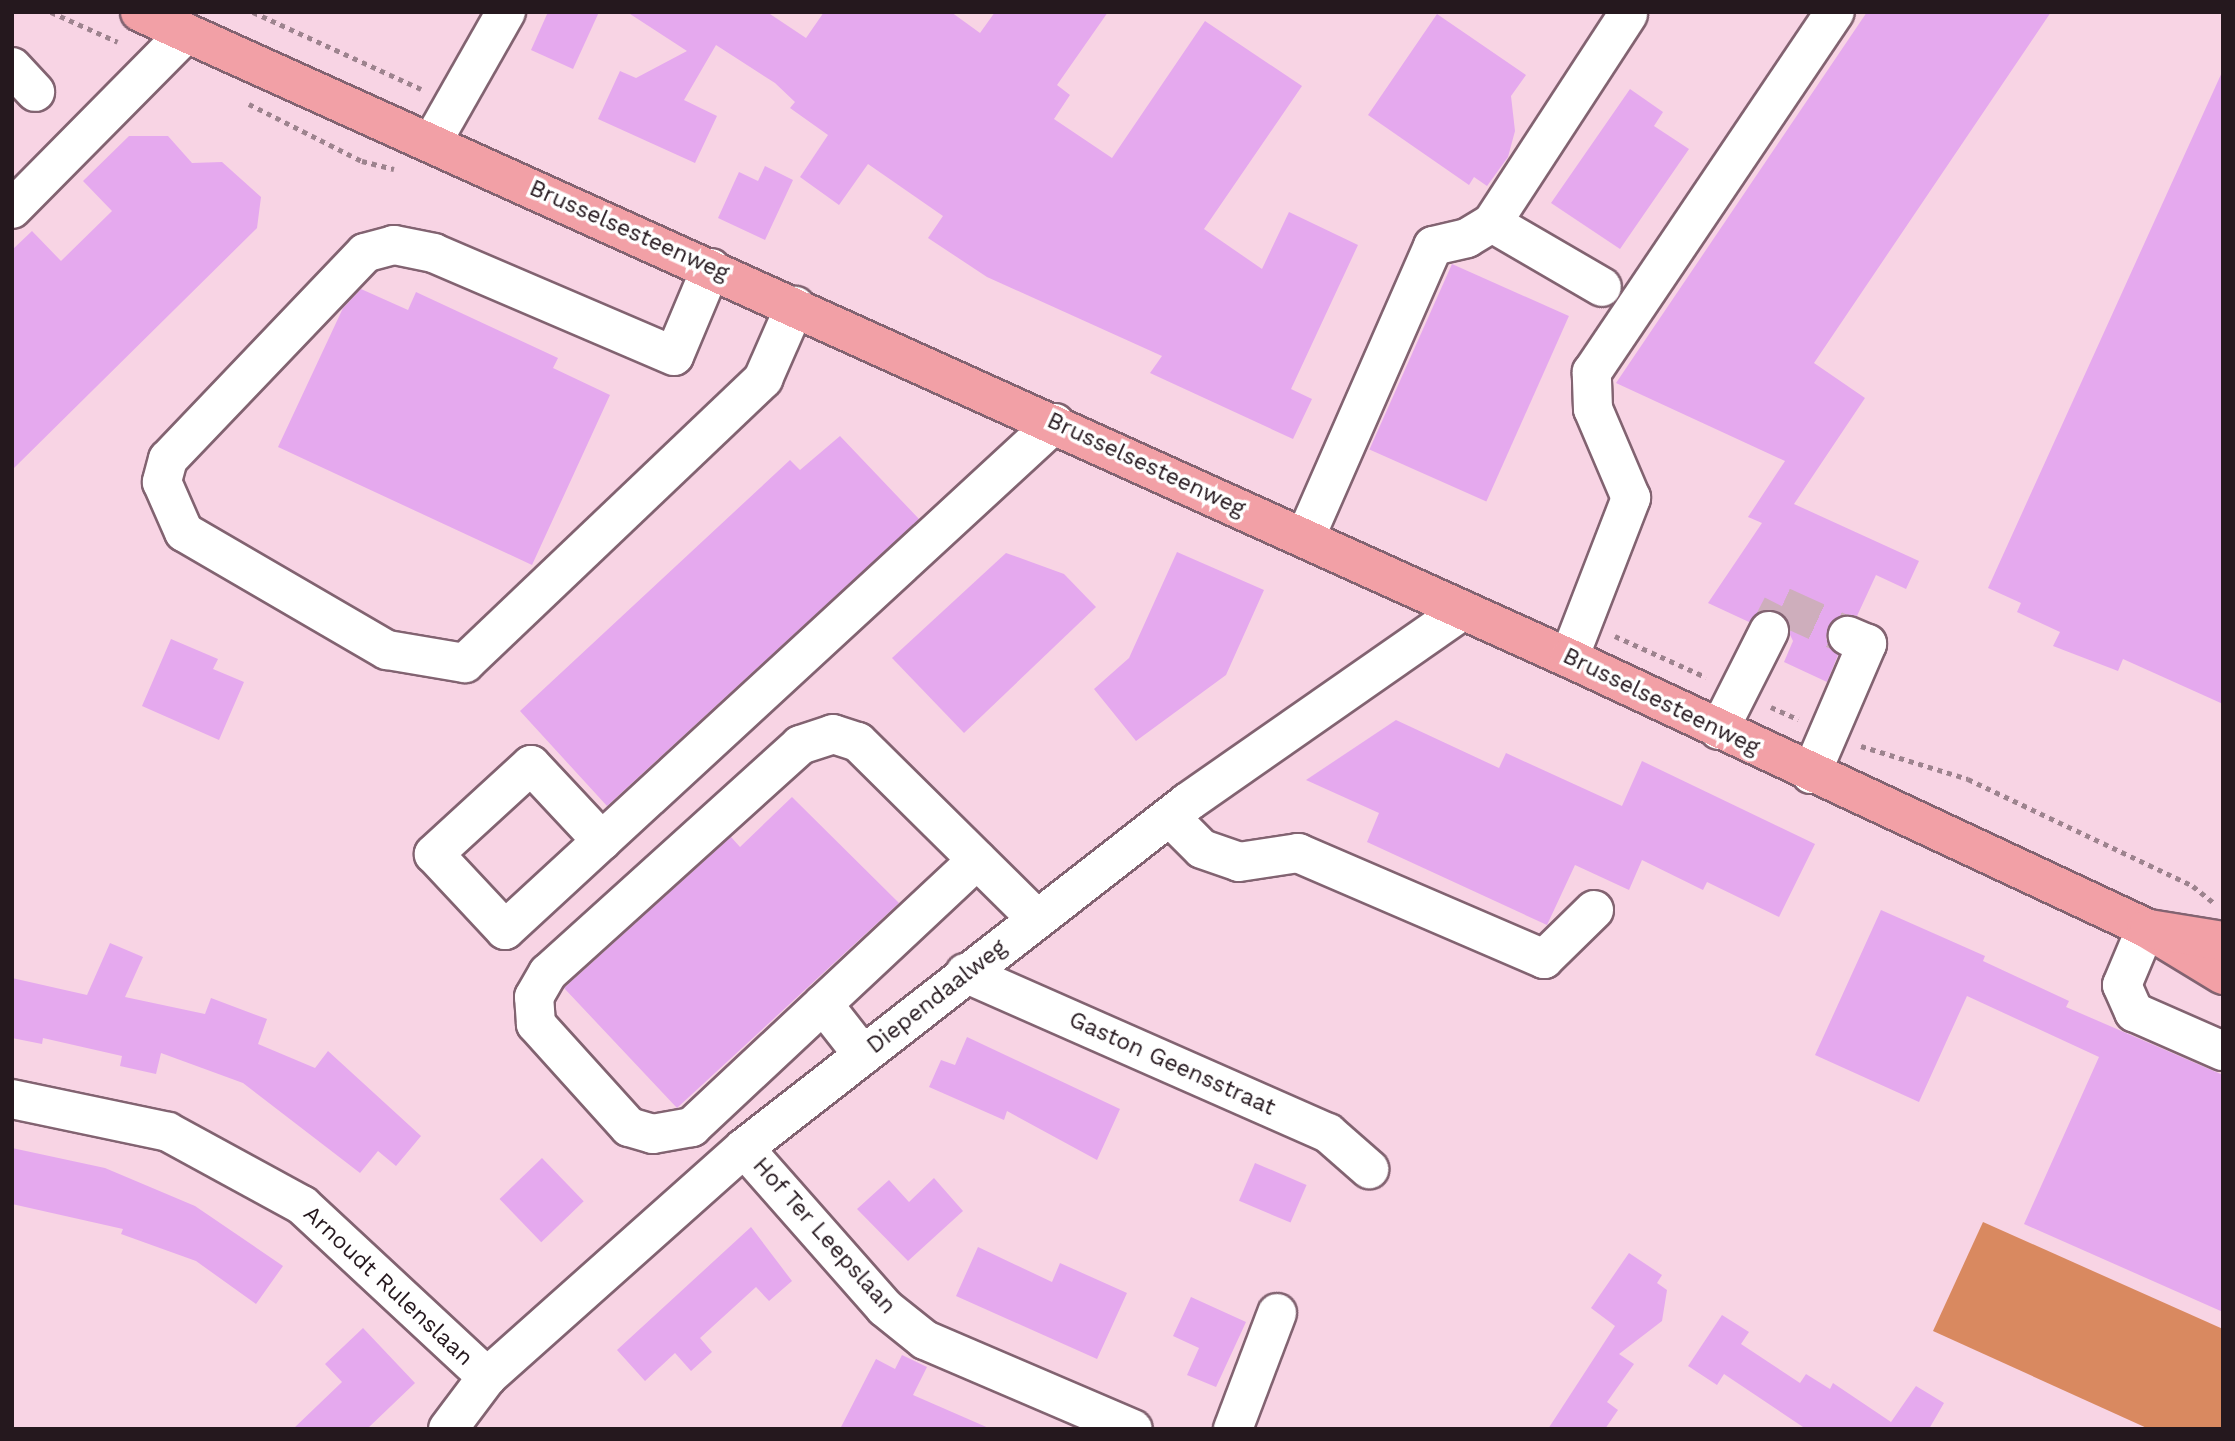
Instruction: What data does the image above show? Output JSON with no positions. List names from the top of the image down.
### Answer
{
  "streets": {
    "main road": ["Brusselsesteenweg"],
    "street": [
      "Diependaalweg",
      "Gaston Geensstraat",
      "Hof Ter Leepslaan",
      "Arnoudt Rulenslaan"
    ]
  },
  "crossings": [
    ["Brusselsesteenweg", "Diependaalweg"],
    ["Diependaalweg", "Gaston Geensstraat"],
    ["Diependaalweg", "Hof Ter Leepslaan"],
    ["Diependaalweg", "Arnoudt Rulenslaan"]
  ]
}
